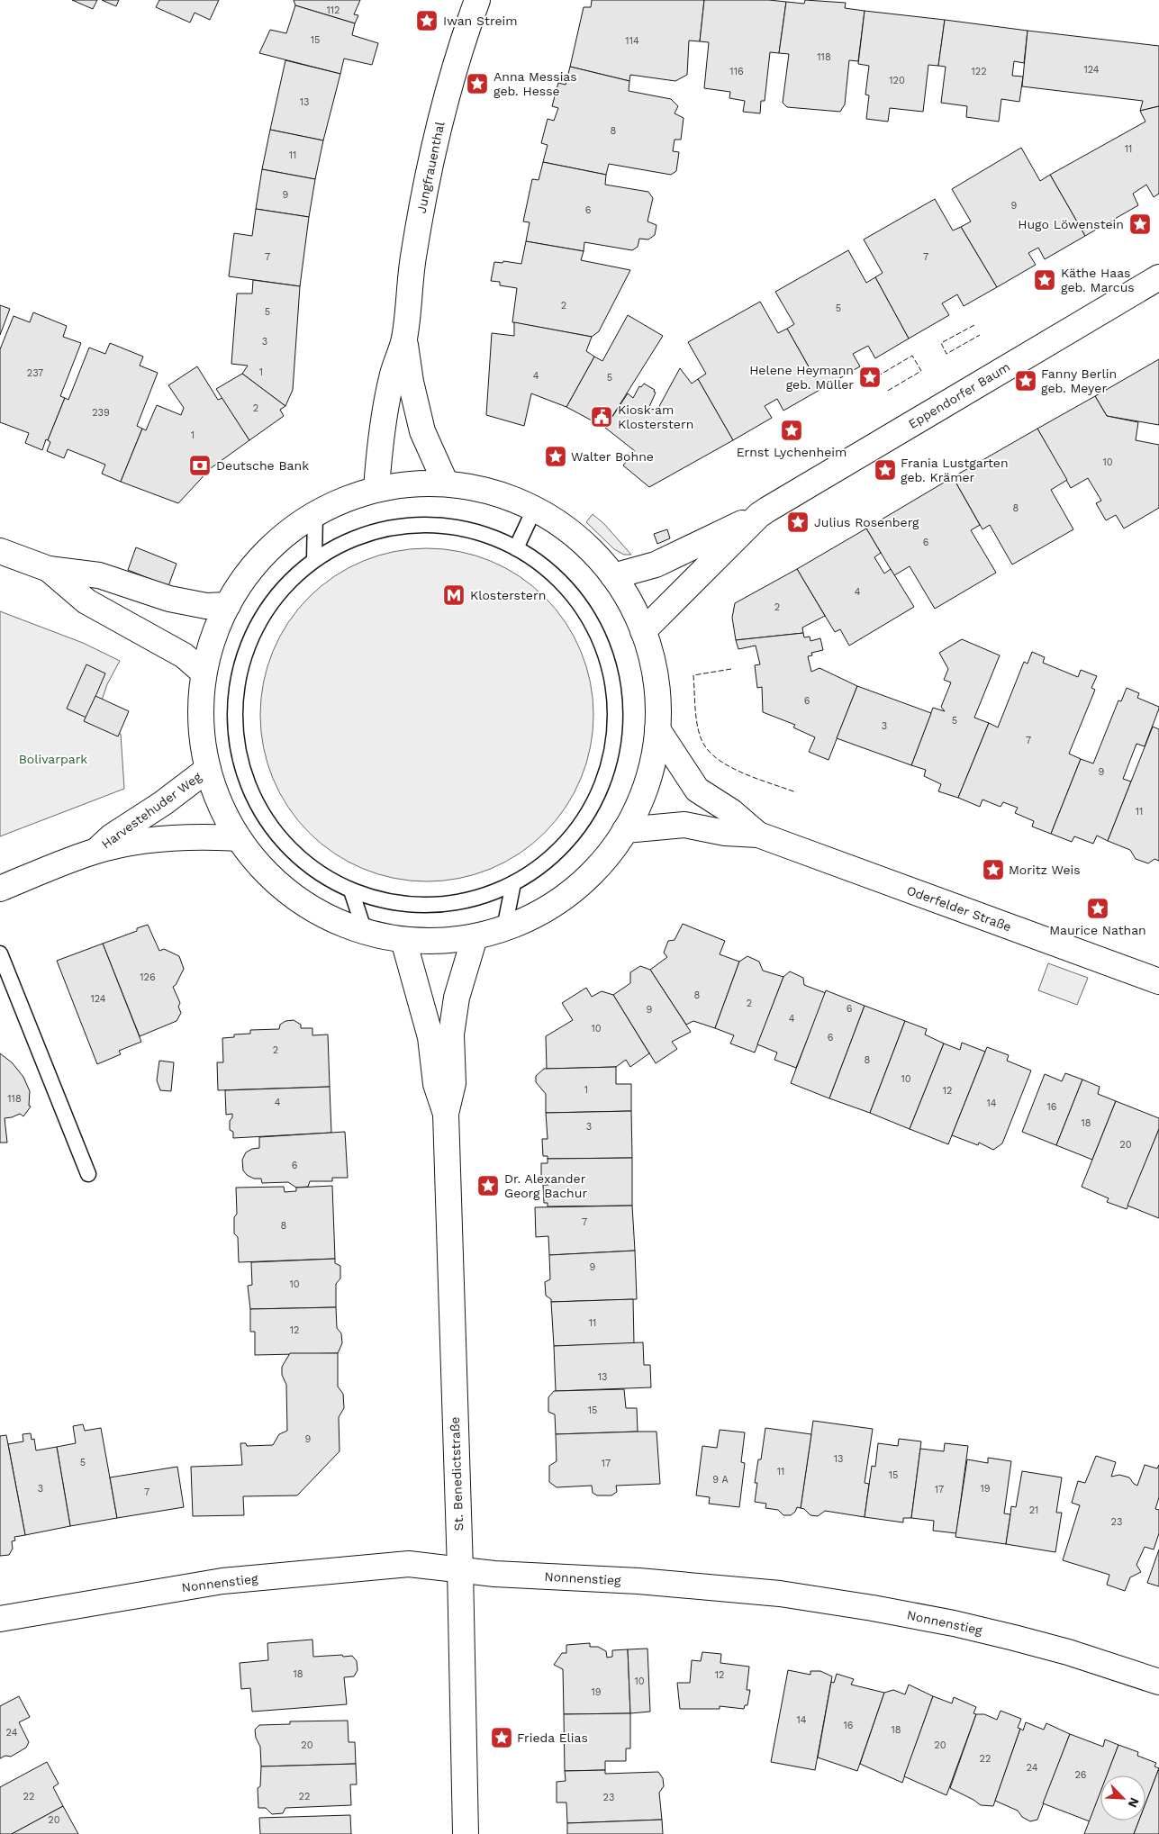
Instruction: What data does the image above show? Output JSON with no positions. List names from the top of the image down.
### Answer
{
  "streets": {
    "main road": [
      "Jungfrauenthal",
      "Eppendorfer Baum",
      "Harvestehuder Weg",
      "Oderfelder Straße",
      "St. Benedictstraße",
      "Nonnenstieg"
    ]
  },
  "crossings": [
    ["St. Benedictstraße", "Nonnenstieg"]
  ],
  "parks": ["Bolivarpark"],
  "places": {
    "place": [
      "Iwan Streim",
      "Anna Messias geb. Hesse",
      "Hugo Löwenstein",
      "Käthe Haas geb. Marcus",
      "Helene Heymann geb. Müller",
      "Fanny Berlin geb. Meyer",
      "Ernst Lychenheim",
      "Walter Bohne",
      "Frania Lustgarten geb. Krämer",
      "Julius Rosenberg",
      "Moritz Weis",
      "Maurice Nathan",
      "Dr. Alexander Georg Bachur",
      "Frieda Elias"
    ],
    "public building": ["Kiosk am Klosterstern"],
    "bank": ["Deutsche Bank"],
    "metro station": ["Klosterstern"]
  },
  "house_numbers": [
    "112",
    "15",
    "114",
    "118",
    "124",
    "116",
    "122",
    "120",
    "13",
    "8",
    "11",
    "11",
    "9",
    "9",
    "6",
    "7",
    "7",
    "2",
    "5",
    "5",
    "3",
    "1",
    "237",
    "4",
    "5",
    "2",
    "239",
    "1",
    "10",
    "8",
    "6",
    "4",
    "2",
    "6",
    "5",
    "3",
    "7",
    "9",
    "11",
    "126",
    "8",
    "124",
    "2",
    "6",
    "9",
    "4",
    "10",
    "6",
    "2",
    "8",
    "10",
    "1",
    "12",
    "118",
    "4",
    "14",
    "16",
    "18",
    "3",
    "20",
    "6",
    "7",
    "8",
    "9",
    "10",
    "11",
    "12",
    "13",
    "15",
    "9",
    "13",
    "5",
    "17",
    "11",
    "15",
    "9 A",
    "3",
    "19",
    "17",
    "7",
    "21",
    "23",
    "18",
    "12",
    "10",
    "19",
    "14",
    "16",
    "18",
    "24",
    "20",
    "20",
    "22",
    "24",
    "26",
    "22",
    "22",
    "23",
    "20"
  ],
  "north": "bottom right"
}
